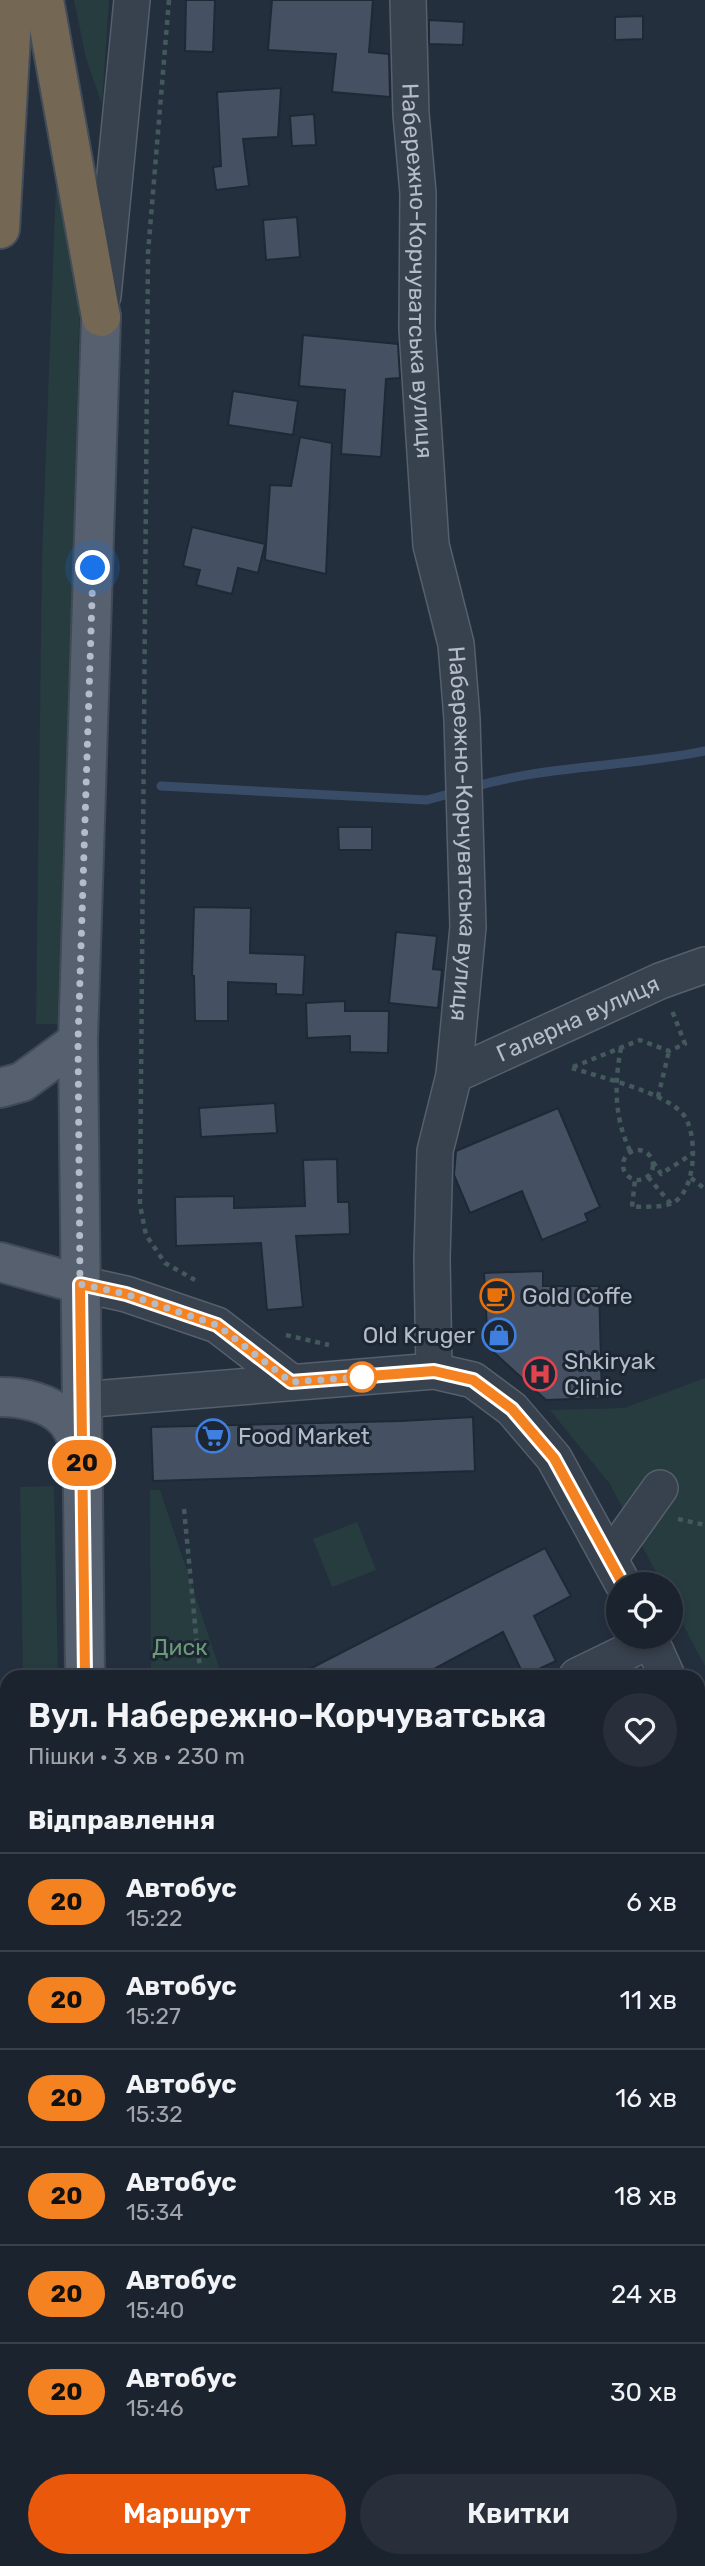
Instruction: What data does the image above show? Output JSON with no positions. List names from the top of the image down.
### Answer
{
  "streets": {
    "street": ["Набережно-Корчуватська вулиця", "Галерна вулиця"]
  },
  "crossings": [
    ["Набережно-Корчуватська вулиця", "Галерна вулиця"]
  ],
  "parks": ["Диск"],
  "places": {
    "cafe": ["Gold Coffe"],
    "shop": ["Old Kruger"],
    "hospital": ["Shkiryak Clinic"],
    "supermarket": ["Food Market"]
  },
  "lines": ["bus line 20"],
  "page": {
    "on_map": "20",
    "heading": [
      ["Вул. Набережно-Корчуватська", "Пішки · 3 хв · 230 m"],
      "Відправлення"
    ],
    "list": [
      {
        "mark": "20",
        "name": "Автобус",
        "note": "15:22",
        "value": "6 хв"
      },
      {
        "mark": "20",
        "name": "Автобус",
        "note": "15:27",
        "value": "11 хв"
      },
      {
        "mark": "20",
        "name": "Автобус",
        "note": "15:32",
        "value": "16 хв"
      },
      {
        "mark": "20",
        "name": "Автобус",
        "note": "15:34",
        "value": "18 хв"
      },
      {
        "mark": "20",
        "name": "Автобус",
        "note": "15:40",
        "value": "24 хв"
      },
      {
        "mark": "20",
        "name": "Автобус",
        "note": "15:46",
        "value": "30 хв"
      }
    ],
    "buttons": ["Маршрут", "Квитки"]
  }
}
